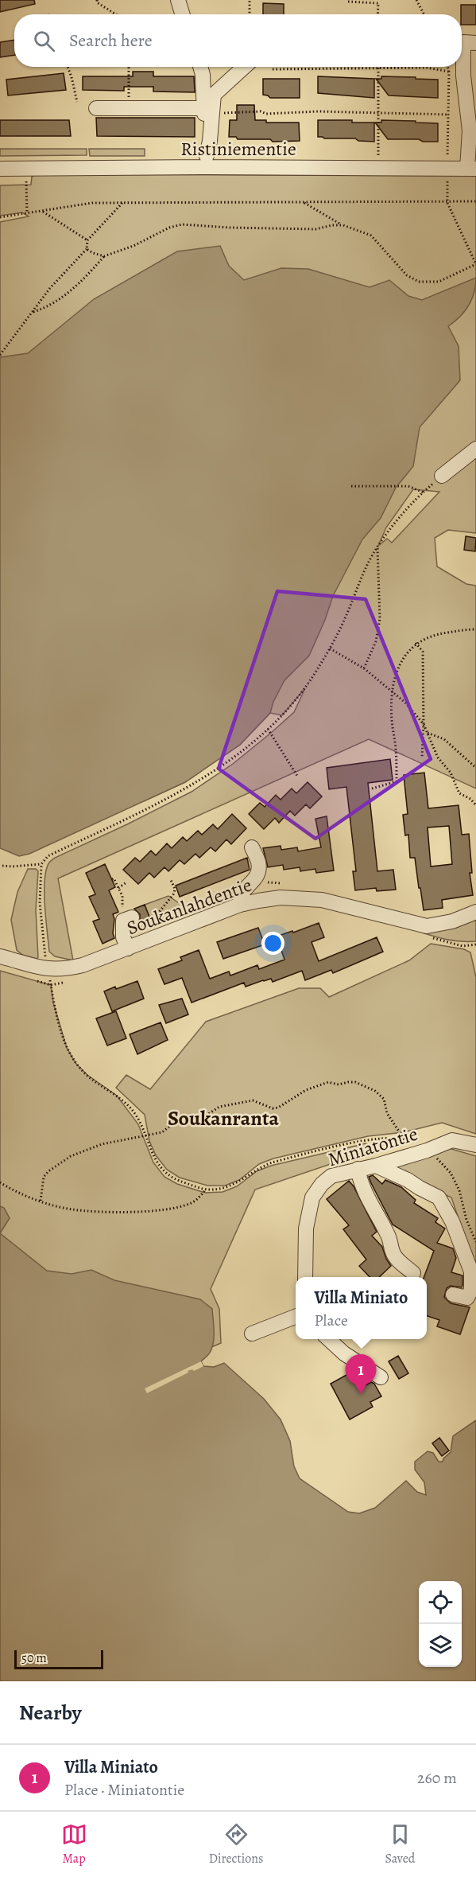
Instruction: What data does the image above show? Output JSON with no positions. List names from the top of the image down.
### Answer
{
  "streets": {
    "street": ["Ristiniementie", "Soukanlahdentie", "Miniatontie"]
  },
  "districts": ["Soukanranta"],
  "scale_bar": "50 m",
  "page": {
    "search": "Search here",
    "popup": ["Villa Miniato", "Place"],
    "pins": "1",
    "scale": "50 m",
    "heading": "Nearby",
    "list": [
      {
        "mark": "1",
        "name": "Villa Miniato",
        "note": "Place · Miniatontie",
        "value": "260 m"
      }
    ],
    "nav": ["Map", "Directions", "Saved"]
  }
}
